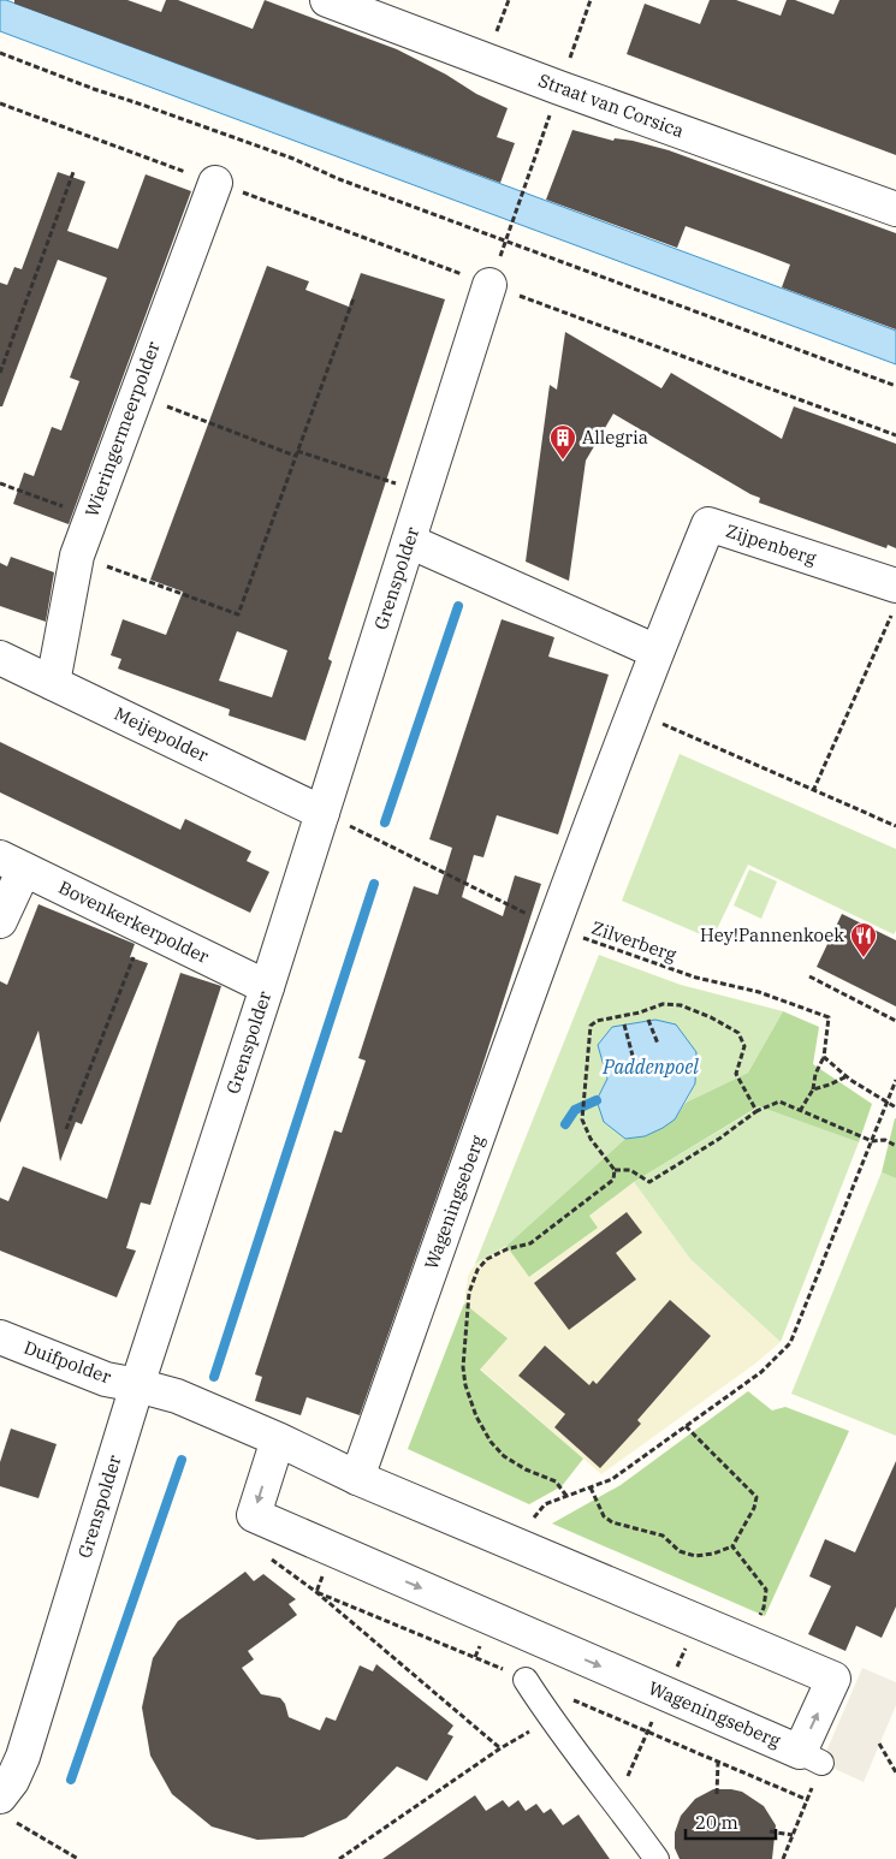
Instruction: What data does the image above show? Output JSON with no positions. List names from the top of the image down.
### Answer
{
  "streets": {
    "street": [
      "Straat van Corsica",
      "Wieringermeerpolder",
      "Zijpenberg",
      "Grenspolder",
      "Meijepolder",
      "Bovenkerkerpolder",
      "Wageningseberg",
      "Duifpolder"
    ],
    "path": ["Zilverberg"]
  },
  "crossings": [
    ["Wieringermeerpolder", "Meijepolder"],
    ["Zijpenberg", "Zilverberg"],
    ["Zijpenberg", "Wageningseberg"],
    ["Grenspolder", "Meijepolder"],
    ["Grenspolder", "Bovenkerkerpolder"],
    ["Grenspolder", "Zilverberg"],
    ["Grenspolder", "Wageningseberg"],
    ["Grenspolder", "Duifpolder"],
    ["Meijepolder", "Zilverberg"],
    ["Zilverberg", "Wageningseberg"],
    ["Wageningseberg", "Duifpolder"]
  ],
  "water": ["Paddenpoel"],
  "places": {
    "building": ["Allegria"],
    "restaurant": ["Hey!Pannenkoek"]
  },
  "scale_bar": "20 m"
}
